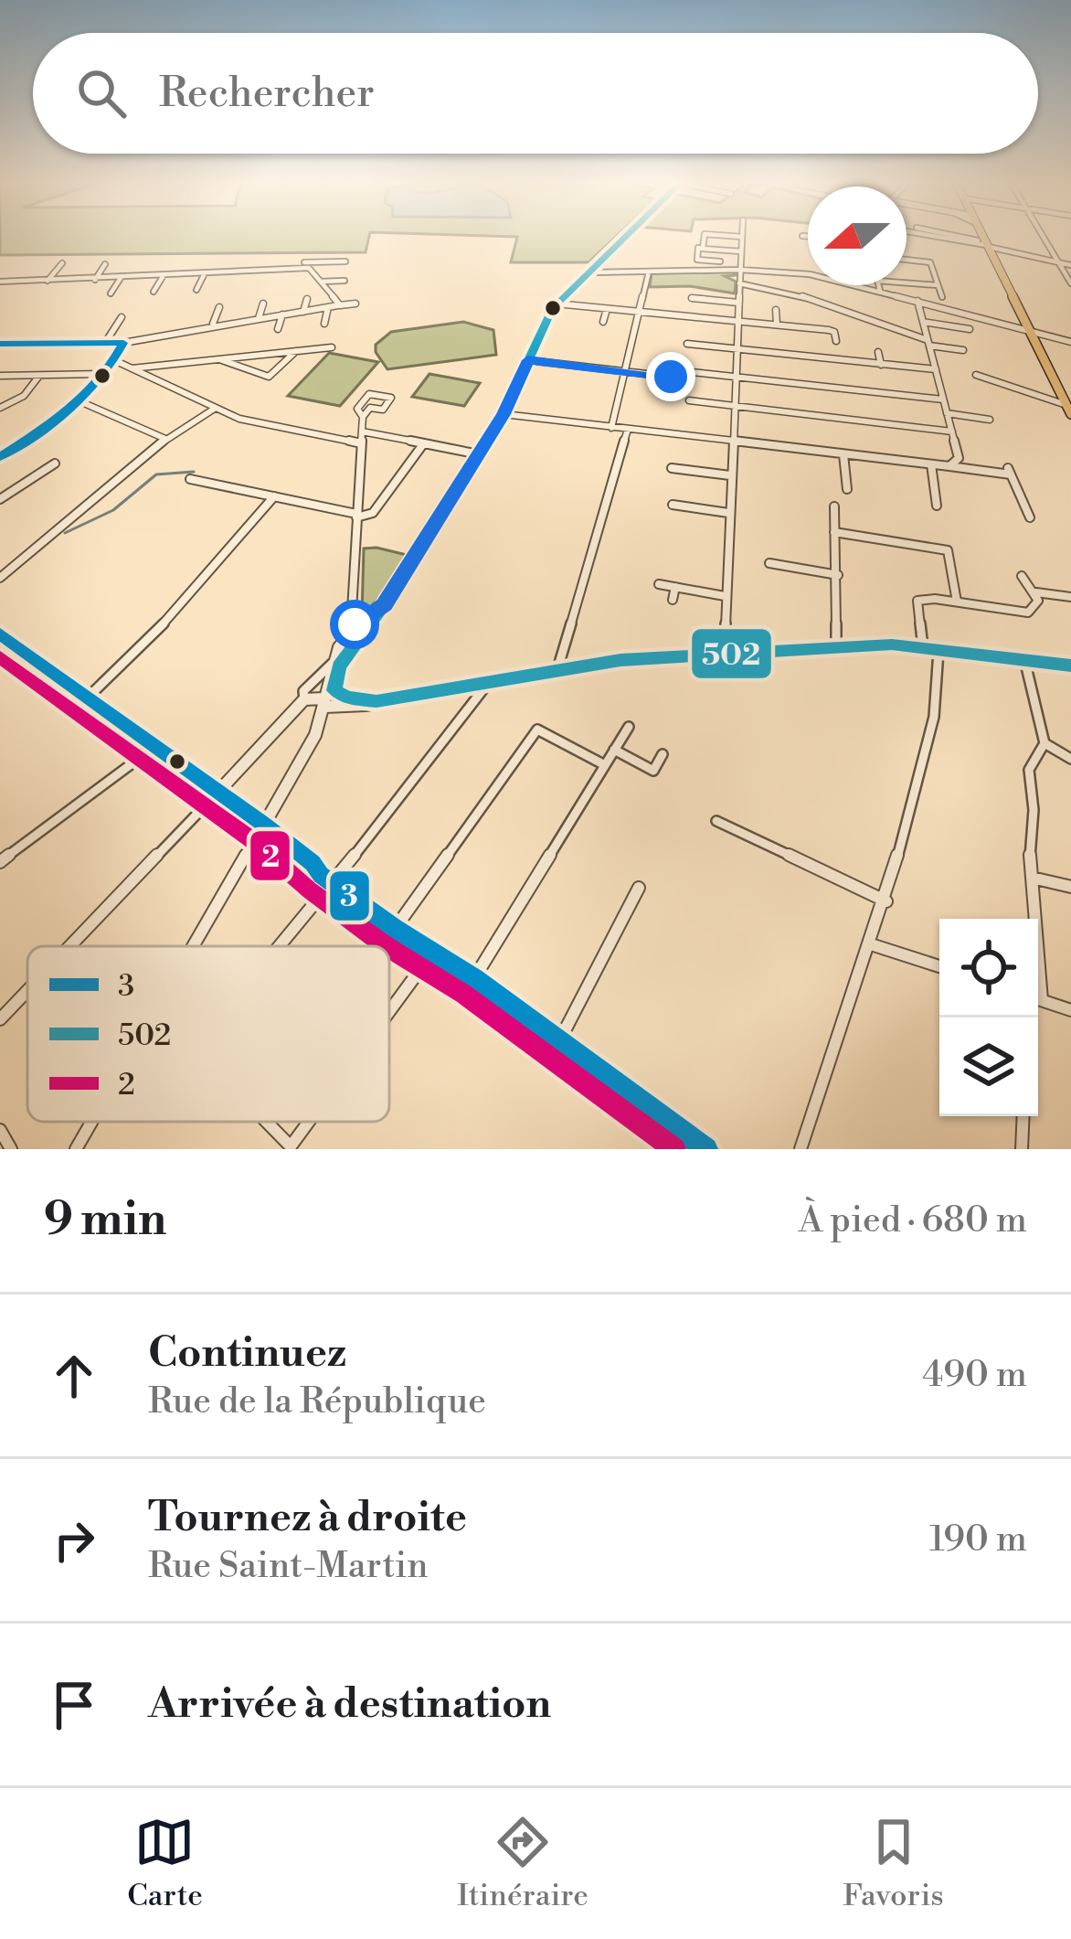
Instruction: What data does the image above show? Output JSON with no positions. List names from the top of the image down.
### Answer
{
  "lines": ["transit line 502", "transit line 3", "transit line 2"],
  "legend": ["3", "502", "2"],
  "north": "left",
  "page": {
    "search": "Rechercher",
    "heading": ["9 min", "À pied · 680 m"],
    "list": [
      ["Continuez", "Rue de la République", "490 m"],
      ["Tournez à droite", "Rue Saint-Martin", "190 m"],
      "Arrivée à destination"
    ],
    "nav": ["Carte", "Itinéraire", "Favoris"]
  }
}
